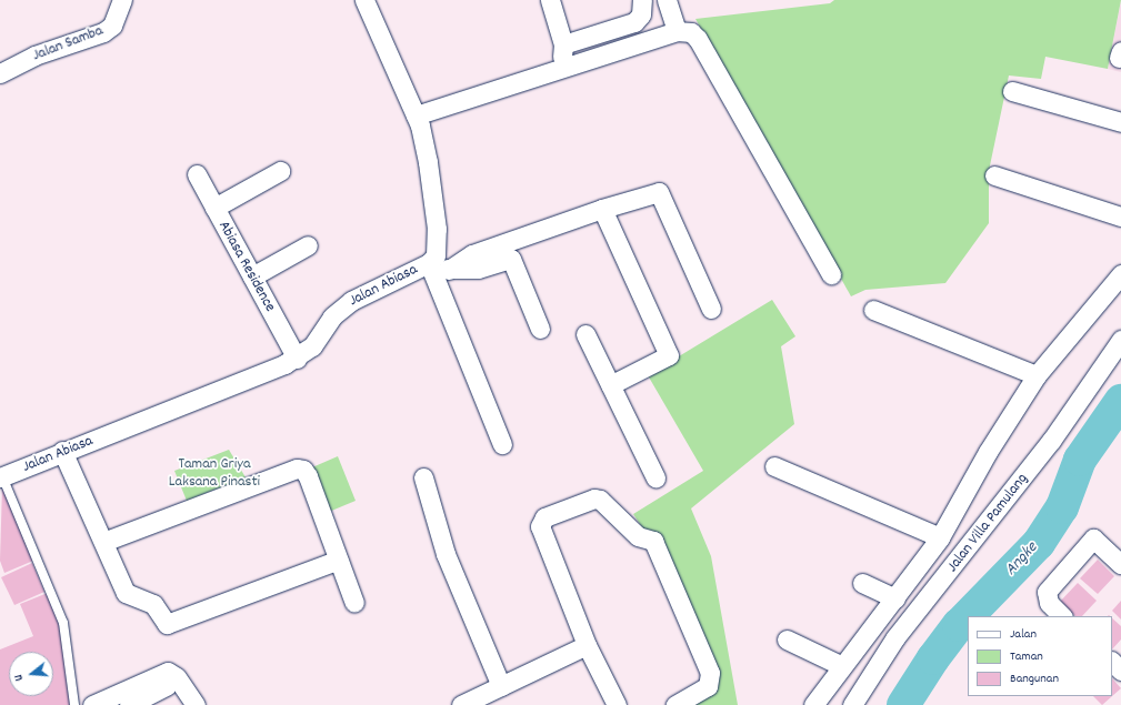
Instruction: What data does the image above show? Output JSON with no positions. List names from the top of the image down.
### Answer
{
  "streets": {
    "street": [
      "Jalan Samba",
      "Abiasa Residence",
      "Jalan Abiasa",
      "Jalan Villa Pamulang"
    ]
  },
  "crossings": [
    ["Abiasa Residence", "Jalan Abiasa"]
  ],
  "water": ["Angke"],
  "parks": ["Taman Griya Laksana Pinasti"],
  "legend": ["Jalan", "Taman", "Bangunan"],
  "north": "left"
}
